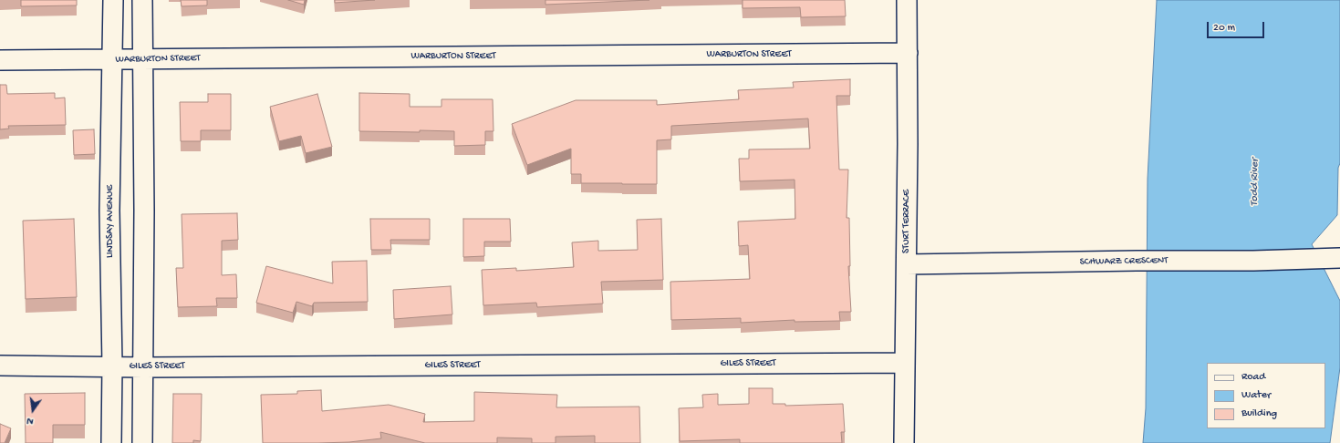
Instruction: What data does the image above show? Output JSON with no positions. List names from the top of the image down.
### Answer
{
  "streets": {
    "street": [
      "WARBURTON STREET",
      "LINDSAY AVENUE",
      "STURT TERRACE",
      "SCHWARZ CRESCENT",
      "GILES STREET"
    ]
  },
  "crossings": [
    ["WARBURTON STREET", "LINDSAY AVENUE"],
    ["WARBURTON STREET", "STURT TERRACE"],
    ["LINDSAY AVENUE", "GILES STREET"],
    ["STURT TERRACE", "SCHWARZ CRESCENT"],
    ["STURT TERRACE", "GILES STREET"]
  ],
  "water": ["Todd River"],
  "legend": ["Road", "Water", "Building"],
  "scale_bar": "20 m",
  "north": "bottom"
}
